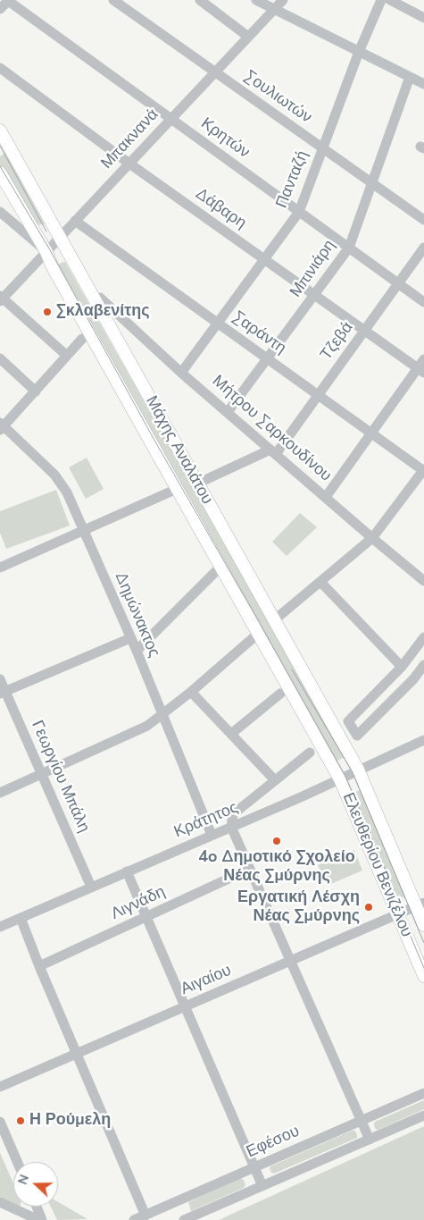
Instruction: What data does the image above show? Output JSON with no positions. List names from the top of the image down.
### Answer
{
  "streets": {
    "main road": ["Μάχης Αναλάτου", "Ελευθερίου Βενιζέλου"],
    "street": [
      "Σουλιωτών",
      "Κρητών",
      "Μπακνανά",
      "Πανταζή",
      "Δάβαρη",
      "Μπινιάρη",
      "Σαράντη",
      "Τζεβά",
      "Μήτρου Σαρκουδίνου",
      "Δημώνακτος",
      "Γεωργίου Μπάλη",
      "Κράτητος",
      "Λιγνάδη",
      "Αιγαίου",
      "Εφέσου"
    ]
  },
  "crossings": [
    ["Σουλιωτών", "Μπακνανά"],
    ["Σουλιωτών", "Πανταζή"],
    ["Σουλιωτών", "Μπινιάρη"],
    ["Κρητών", "Μπακνανά"],
    ["Κρητών", "Πανταζή"],
    ["Κρητών", "Μπινιάρη"],
    ["Κρητών", "Τζεβά"],
    ["Μπακνανά", "Δάβαρη"],
    ["Μπακνανά", "Σαράντη"],
    ["Μπακνανά", "Μάχης Αναλάτου"],
    ["Πανταζή", "Δάβαρη"],
    ["Πανταζή", "Σαράντη"],
    ["Πανταζή", "Μήτρου Σαρκουδίνου"],
    ["Δάβαρη", "Μπινιάρη"],
    ["Δάβαρη", "Τζεβά"],
    ["Μπινιάρη", "Σαράντη"],
    ["Μπινιάρη", "Μήτρου Σαρκουδίνου"],
    ["Σαράντη", "Τζεβά"],
    ["Τζεβά", "Μήτρου Σαρκουδίνου"],
    ["Μάχης Αναλάτου", "Κράτητος"],
    ["Μάχης Αναλάτου", "Ελευθερίου Βενιζέλου"],
    ["Δημώνακτος", "Κράτητος"],
    ["Γεωργίου Μπάλη", "Κράτητος"],
    ["Κράτητος", "Ελευθερίου Βενιζέλου"],
    ["Ελευθερίου Βενιζέλου", "Αιγαίου"]
  ],
  "places": [
    "Σκλαβενίτης",
    "4o Δημοτικό Σχολείο Νέας Σμύρνης",
    "Εργατική Λέσχη Νέας Σμύρνης",
    "Η Ρούμελη"
  ],
  "north": "left"
}
